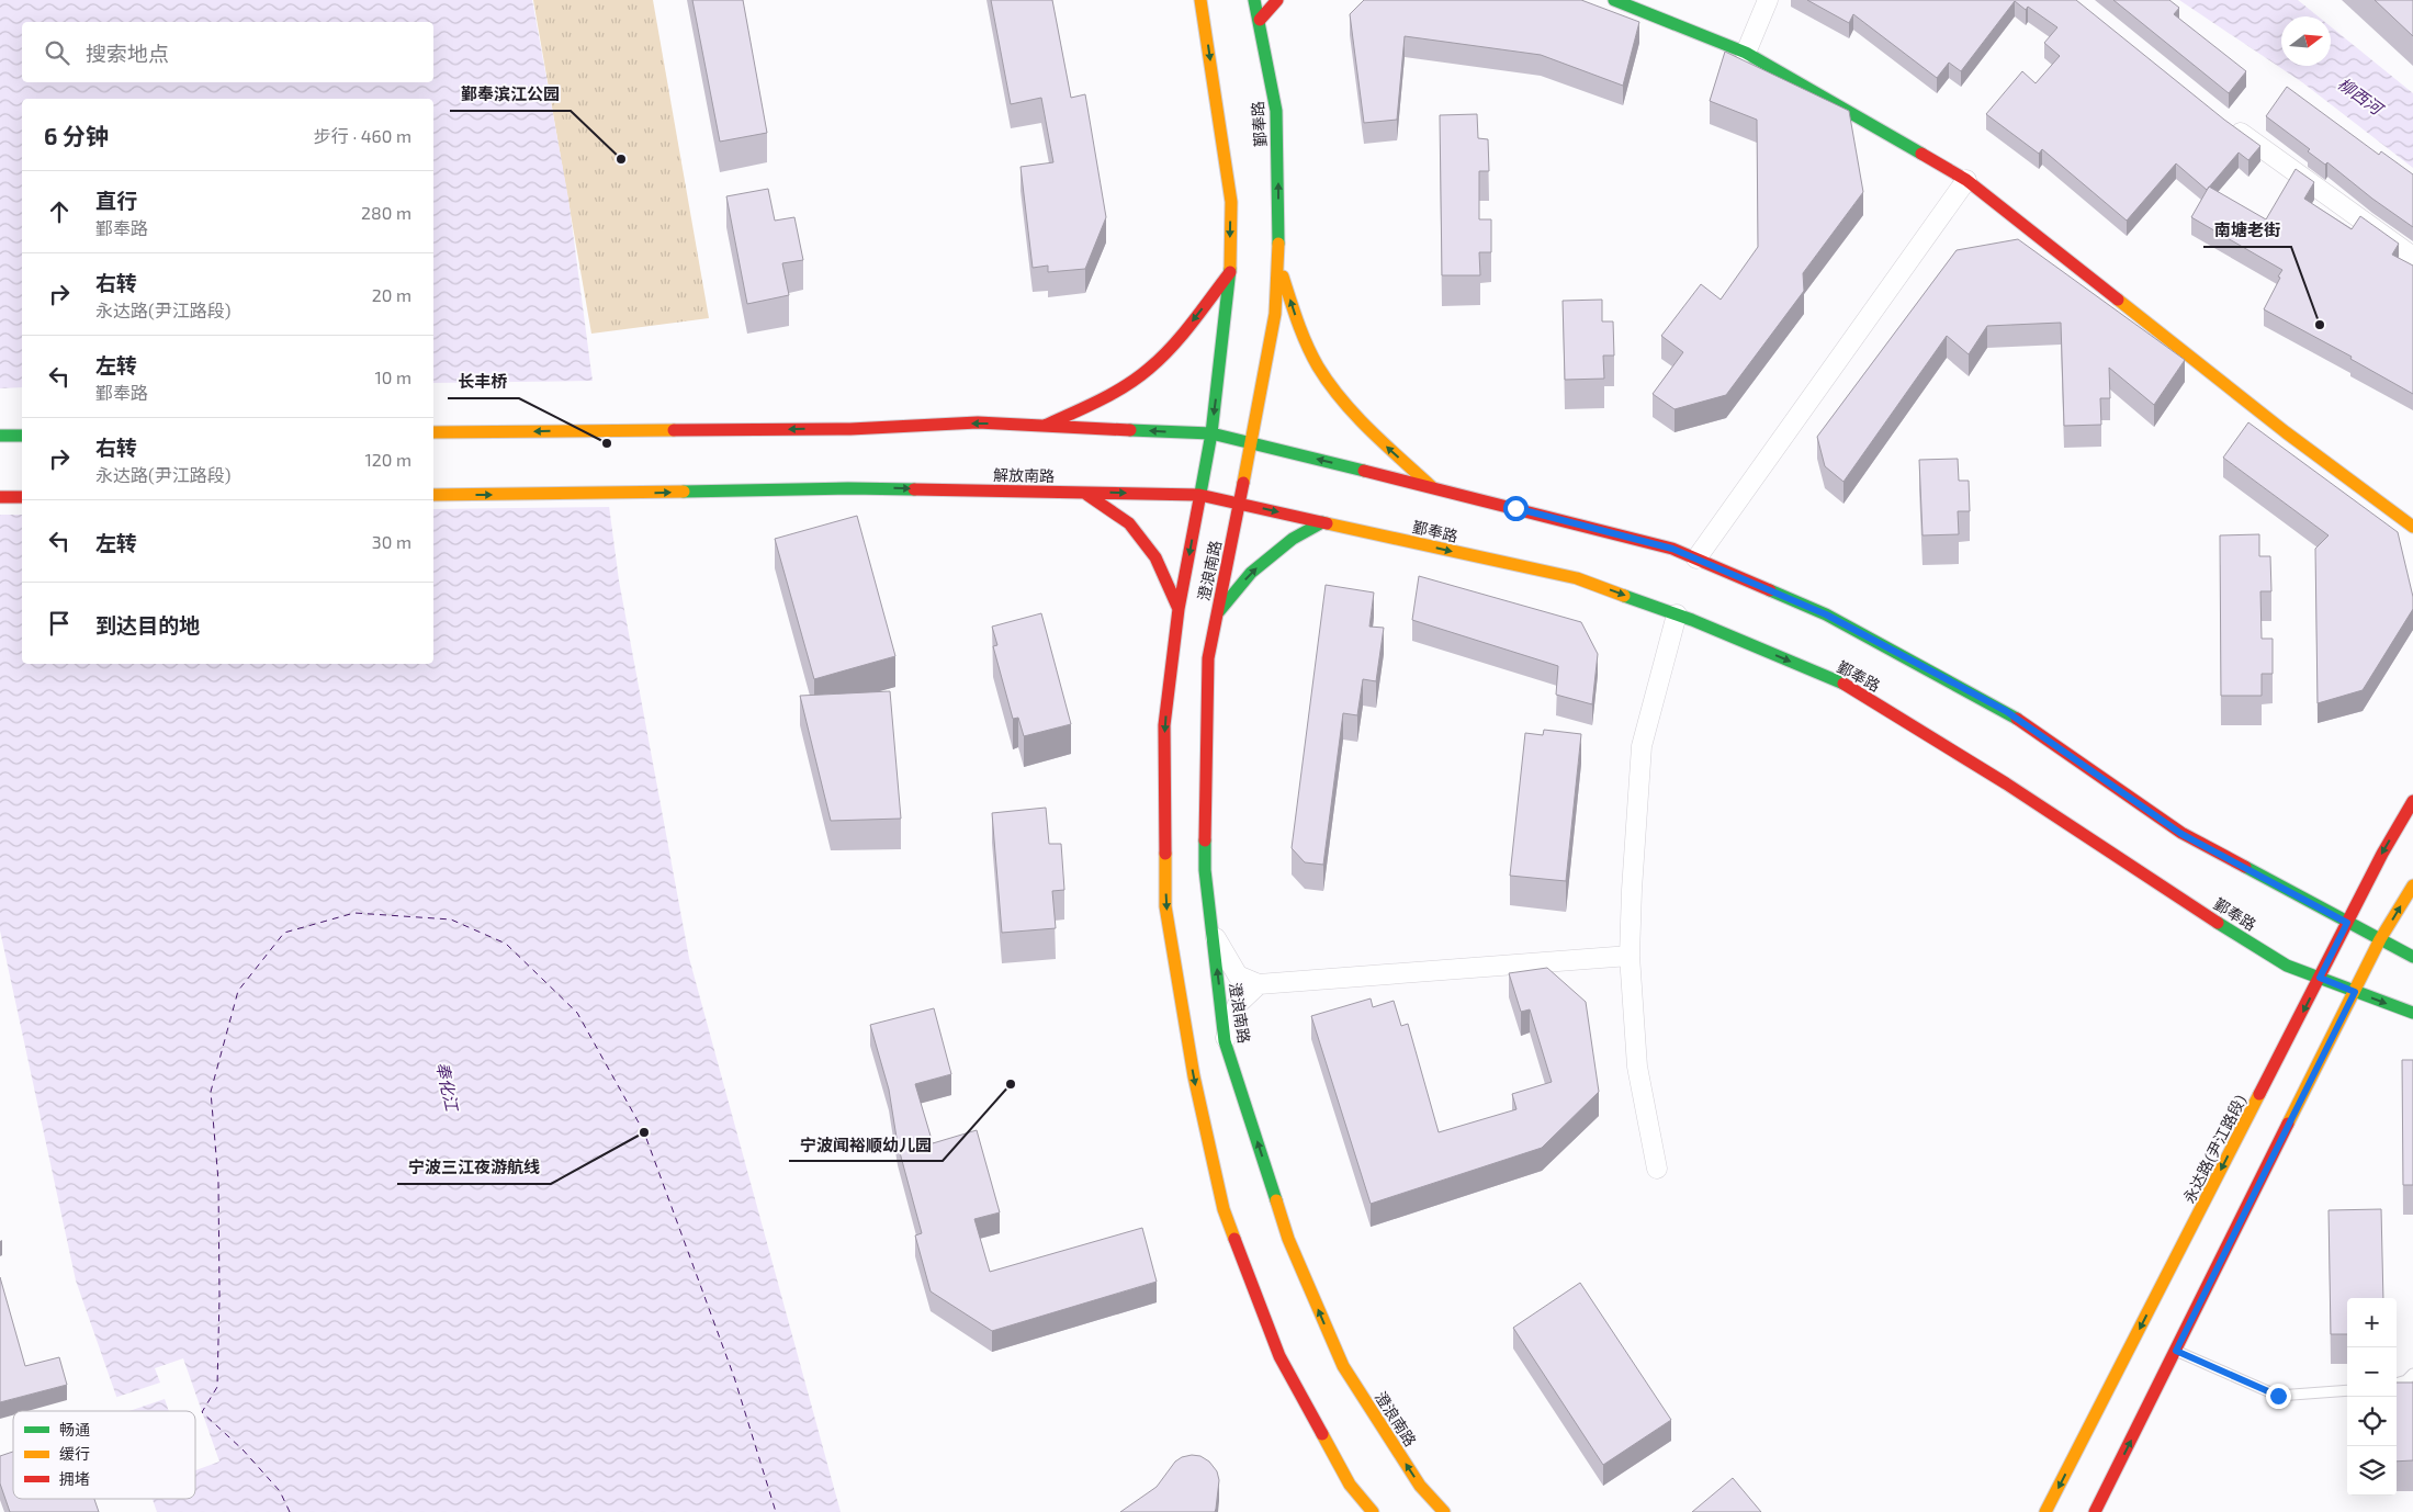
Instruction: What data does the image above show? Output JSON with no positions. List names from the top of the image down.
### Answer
{
  "streets": {
    "main road": [
      "鄞奉路",
      "解放南路",
      "澄浪南路",
      "永达路(尹江路段)"
    ]
  },
  "crossings": [
    ["鄞奉路", "解放南路"],
    ["鄞奉路", "澄浪南路"],
    ["鄞奉路", "永达路(尹江路段)"],
    ["解放南路", "澄浪南路"]
  ],
  "water": ["柳西河", "奉化江"],
  "places": [
    "鄞奉滨江公园",
    "南塘老街",
    "长丰桥",
    "宁波闻裕顺幼儿园",
    "宁波三江夜游航线"
  ],
  "legend": ["畅通", "缓行", "拥堵"],
  "north": "right",
  "page": {
    "search": "搜索地点",
    "heading": ["6 分钟", "步行 · 460 m"],
    "list": [
      ["直行", "鄞奉路", "280 m"],
      ["右转", "永达路(尹江路段)", "20 m"],
      ["左转", "鄞奉路", "10 m"],
      ["右转", "永达路(尹江路段)", "120 m"],
      ["左转", "30 m"],
      "到达目的地"
    ],
    "map_buttons": ["+", "−"]
  }
}
